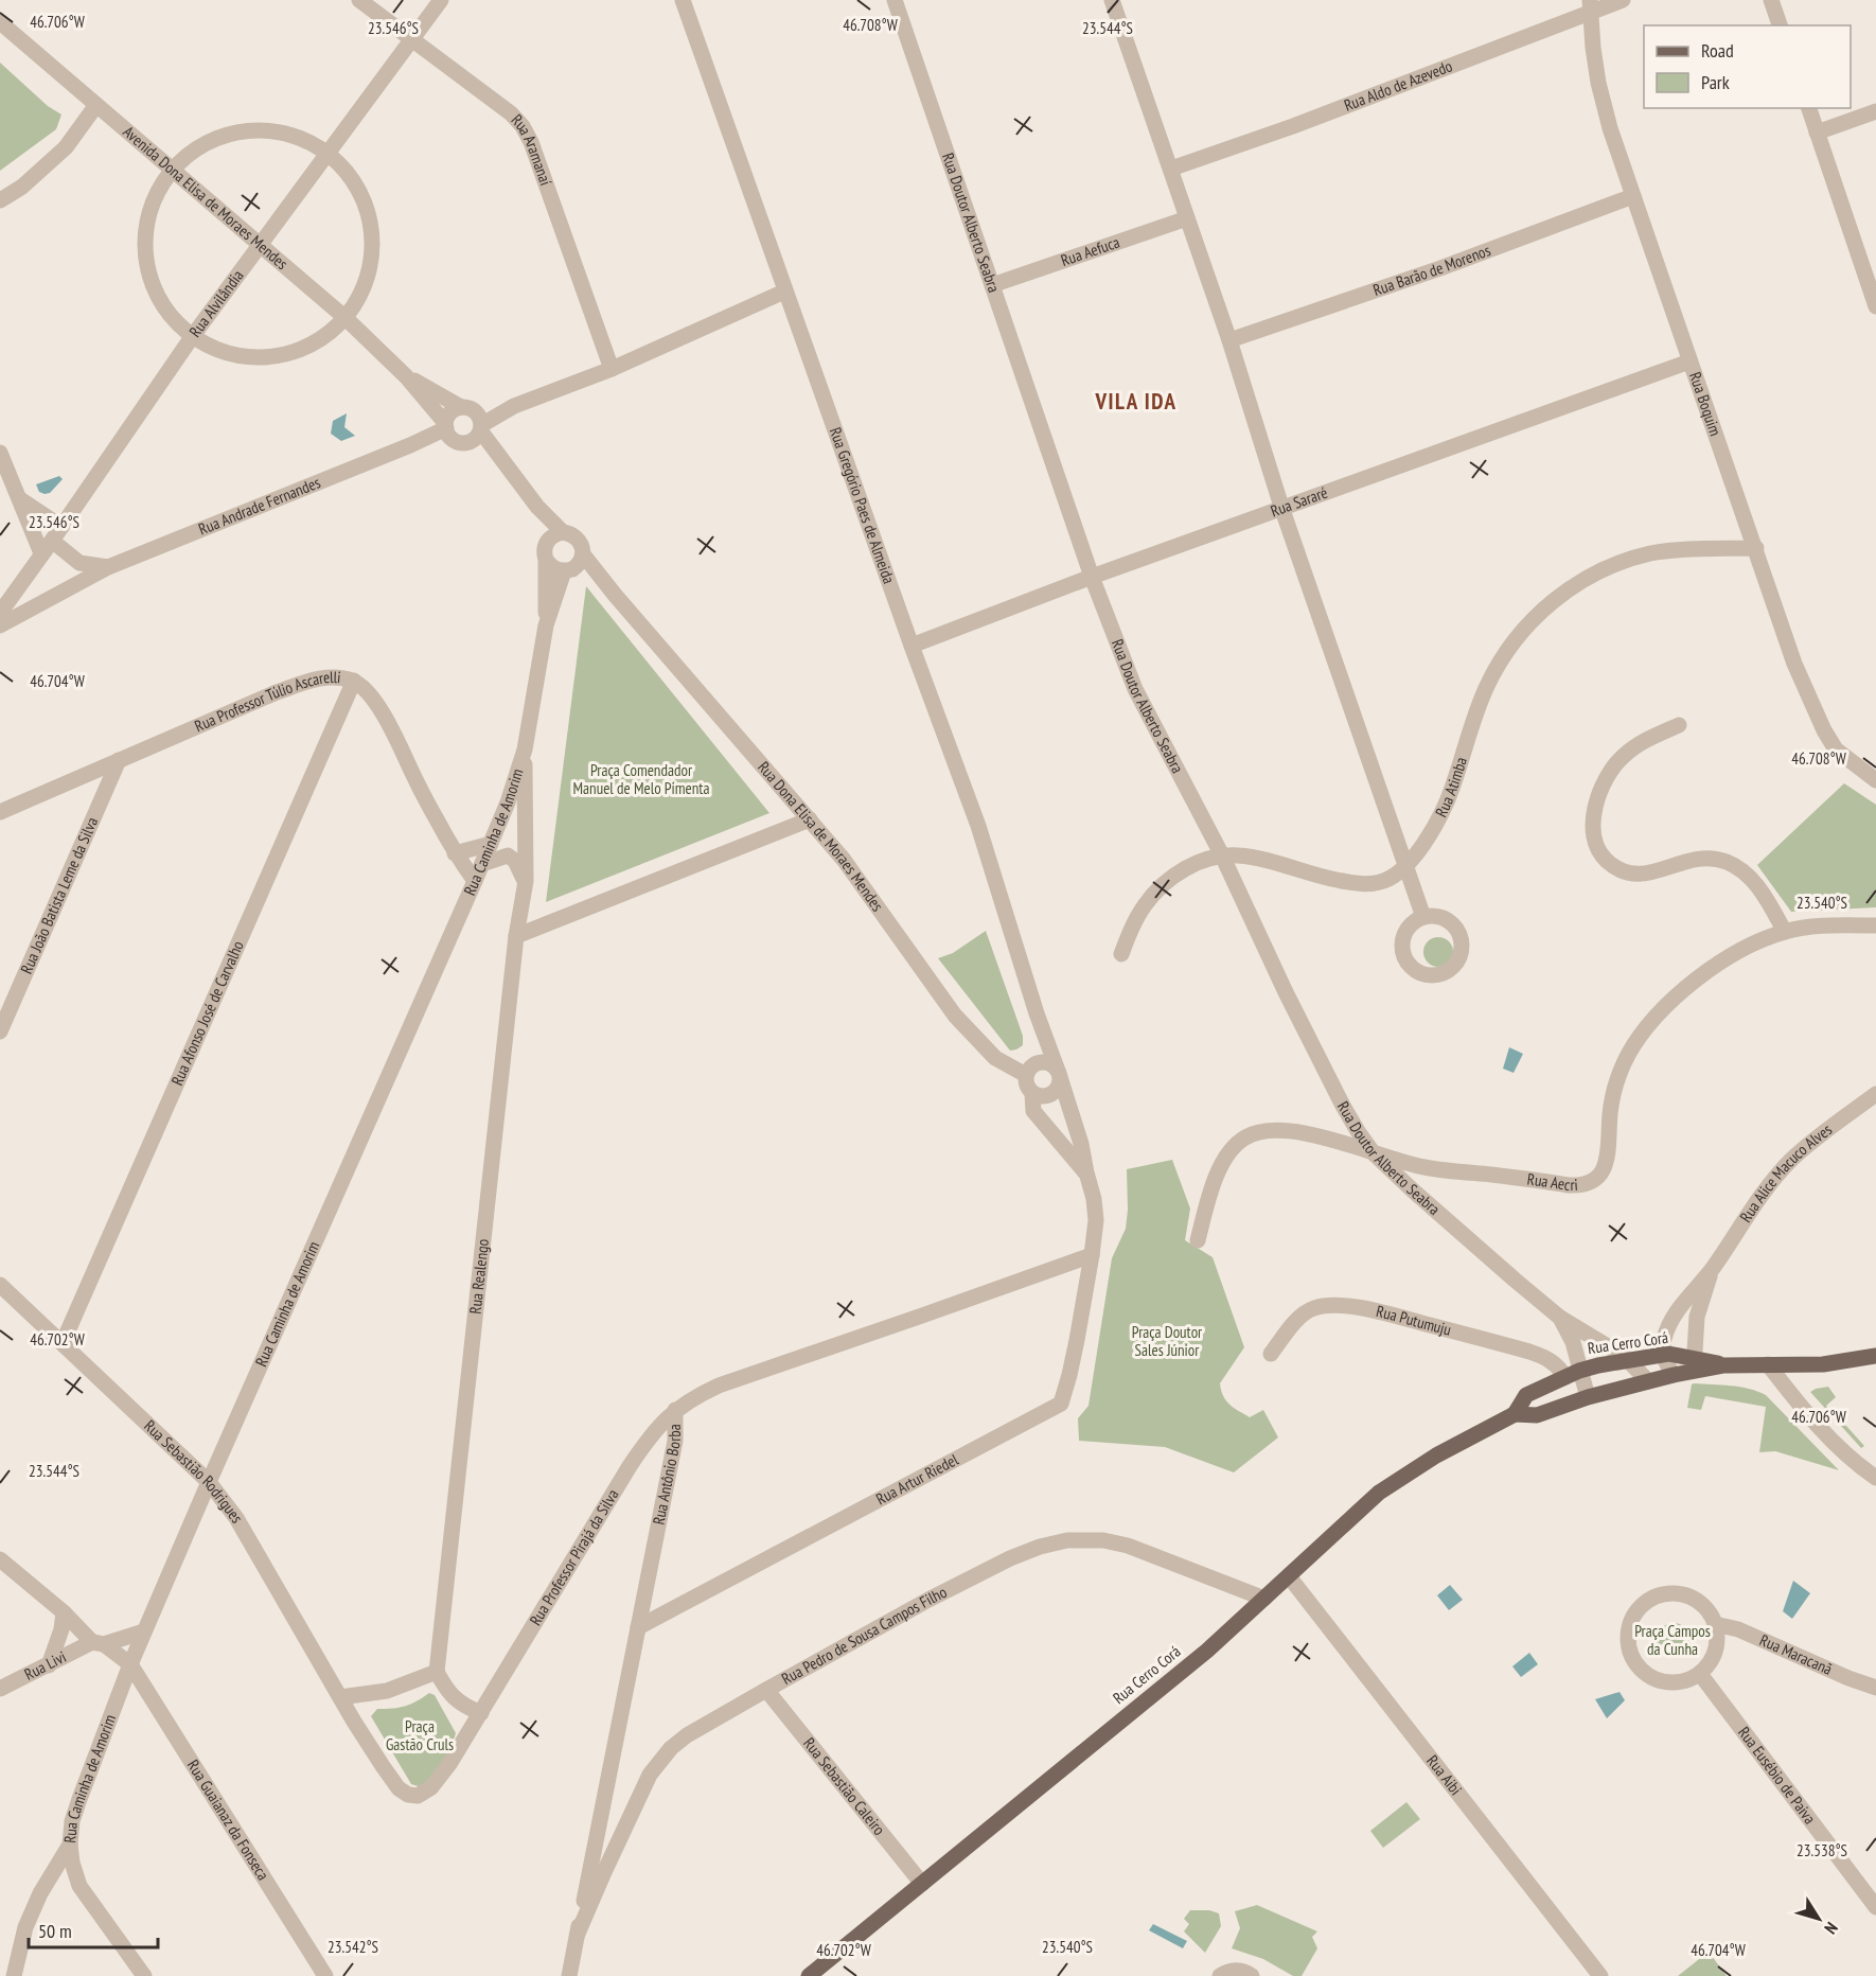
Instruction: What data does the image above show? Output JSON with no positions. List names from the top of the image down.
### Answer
{
  "streets": {
    "main road": ["Rua Cerro Corá"],
    "street": [
      "Rua Aldo de Azevedo",
      "Rua Aramanaí",
      "Avenida Dona Elisa de Moraes Mendes",
      "Rua Doutor Alberto Seabra",
      "Rua Aefuca",
      "Rua Barão de Morenos",
      "Rua Alvilândia",
      "Rua Boquim",
      "Rua Sararé",
      "Rua Gregório Paes de Almeida",
      "Rua Andrade Fernandes",
      "Rua Professor Túlio Ascarelli",
      "Rua Atimba",
      "Rua Caminha de Amorim",
      "Rua Dona Elisa de Moraes Mendes",
      "Rua João Batista Leme da Silva",
      "Rua Afonso José de Carvalho",
      "Rua Alice Macuco Alves",
      "Rua Aecri",
      "Rua Realengo",
      "Rua Putumuju",
      "Rua Sebastião Rodrigues",
      "Rua Antônio Borba",
      "Rua Artur Riedel",
      "Rua Professor Pirajá da Silva",
      "Rua Pedro de Sousa Campos Filho",
      "Rua Maracanã",
      "Rua Livi",
      "Rua Eusébio de Paiva",
      "Rua Aibi",
      "Rua Sebastião Caleiro",
      "Rua Guaianaz da Fonseca"
    ]
  },
  "crossings": [
    ["Rua Aldo de Azevedo", "Rua Boquim"],
    ["Rua Aramanaí", "Rua Alvilândia"],
    ["Avenida Dona Elisa de Moraes Mendes", "Rua Alvilândia"],
    ["Avenida Dona Elisa de Moraes Mendes", "Rua Andrade Fernandes"],
    ["Avenida Dona Elisa de Moraes Mendes", "Rua Caminha de Amorim"],
    ["Avenida Dona Elisa de Moraes Mendes", "Rua Dona Elisa de Moraes Mendes"],
    ["Rua Doutor Alberto Seabra", "Rua Aefuca"],
    ["Rua Doutor Alberto Seabra", "Rua Sararé"],
    ["Rua Doutor Alberto Seabra", "Rua Atimba"],
    ["Rua Doutor Alberto Seabra", "Rua Aecri"],
    ["Rua Doutor Alberto Seabra", "Rua Putumuju"],
    ["Rua Doutor Alberto Seabra", "Rua Cerro Corá"],
    ["Rua Barão de Morenos", "Rua Boquim"],
    ["Rua Boquim", "Rua Sararé"],
    ["Rua Boquim", "Rua Atimba"],
    ["Rua Sararé", "Rua Gregório Paes de Almeida"],
    ["Rua Gregório Paes de Almeida", "Rua Dona Elisa de Moraes Mendes"],
    ["Rua Gregório Paes de Almeida", "Rua Antônio Borba"],
    ["Rua Gregório Paes de Almeida", "Rua Artur Riedel"],
    ["Rua Professor Túlio Ascarelli", "Rua Caminha de Amorim"],
    ["Rua Professor Túlio Ascarelli", "Rua João Batista Leme da Silva"],
    ["Rua Professor Túlio Ascarelli", "Rua Afonso José de Carvalho"],
    ["Rua Caminha de Amorim", "Rua Dona Elisa de Moraes Mendes"],
    ["Rua Caminha de Amorim", "Rua Realengo"],
    ["Rua Caminha de Amorim", "Rua Sebastião Rodrigues"],
    ["Rua Caminha de Amorim", "Rua Livi"],
    ["Rua Caminha de Amorim", "Rua Guaianaz da Fonseca"],
    ["Rua Afonso José de Carvalho", "Rua Sebastião Rodrigues"],
    ["Rua Alice Macuco Alves", "Rua Cerro Corá"],
    ["Rua Putumuju", "Rua Cerro Corá"],
    ["Rua Cerro Corá", "Rua Pedro de Sousa Campos Filho"],
    ["Rua Cerro Corá", "Rua Aibi"],
    ["Rua Cerro Corá", "Rua Sebastião Caleiro"],
    ["Rua Antônio Borba", "Rua Artur Riedel"],
    ["Rua Antônio Borba", "Rua Professor Pirajá da Silva"],
    ["Rua Antônio Borba", "Rua Pedro de Sousa Campos Filho"],
    ["Rua Pedro de Sousa Campos Filho", "Rua Sebastião Caleiro"],
    ["Rua Maracanã", "Rua Eusébio de Paiva"]
  ],
  "districts": ["VILA IDA"],
  "parks": [
    "Praça Comendador Manuel de Melo Pimenta",
    "Praça Doutor Sales Júnior",
    "Praça Campos da Cunha",
    "Praça Gastão Cruls"
  ],
  "legend": ["Road", "Park"],
  "scale_bar": "50 m",
  "north": "bottom right",
  "coordinates": [
    "46.706°W",
    "46.708°W",
    "23.546°S",
    "23.544°S",
    "46.704°W",
    "23.540°S",
    "46.702°W",
    "23.538°S",
    "23.542°S"
  ]
}
